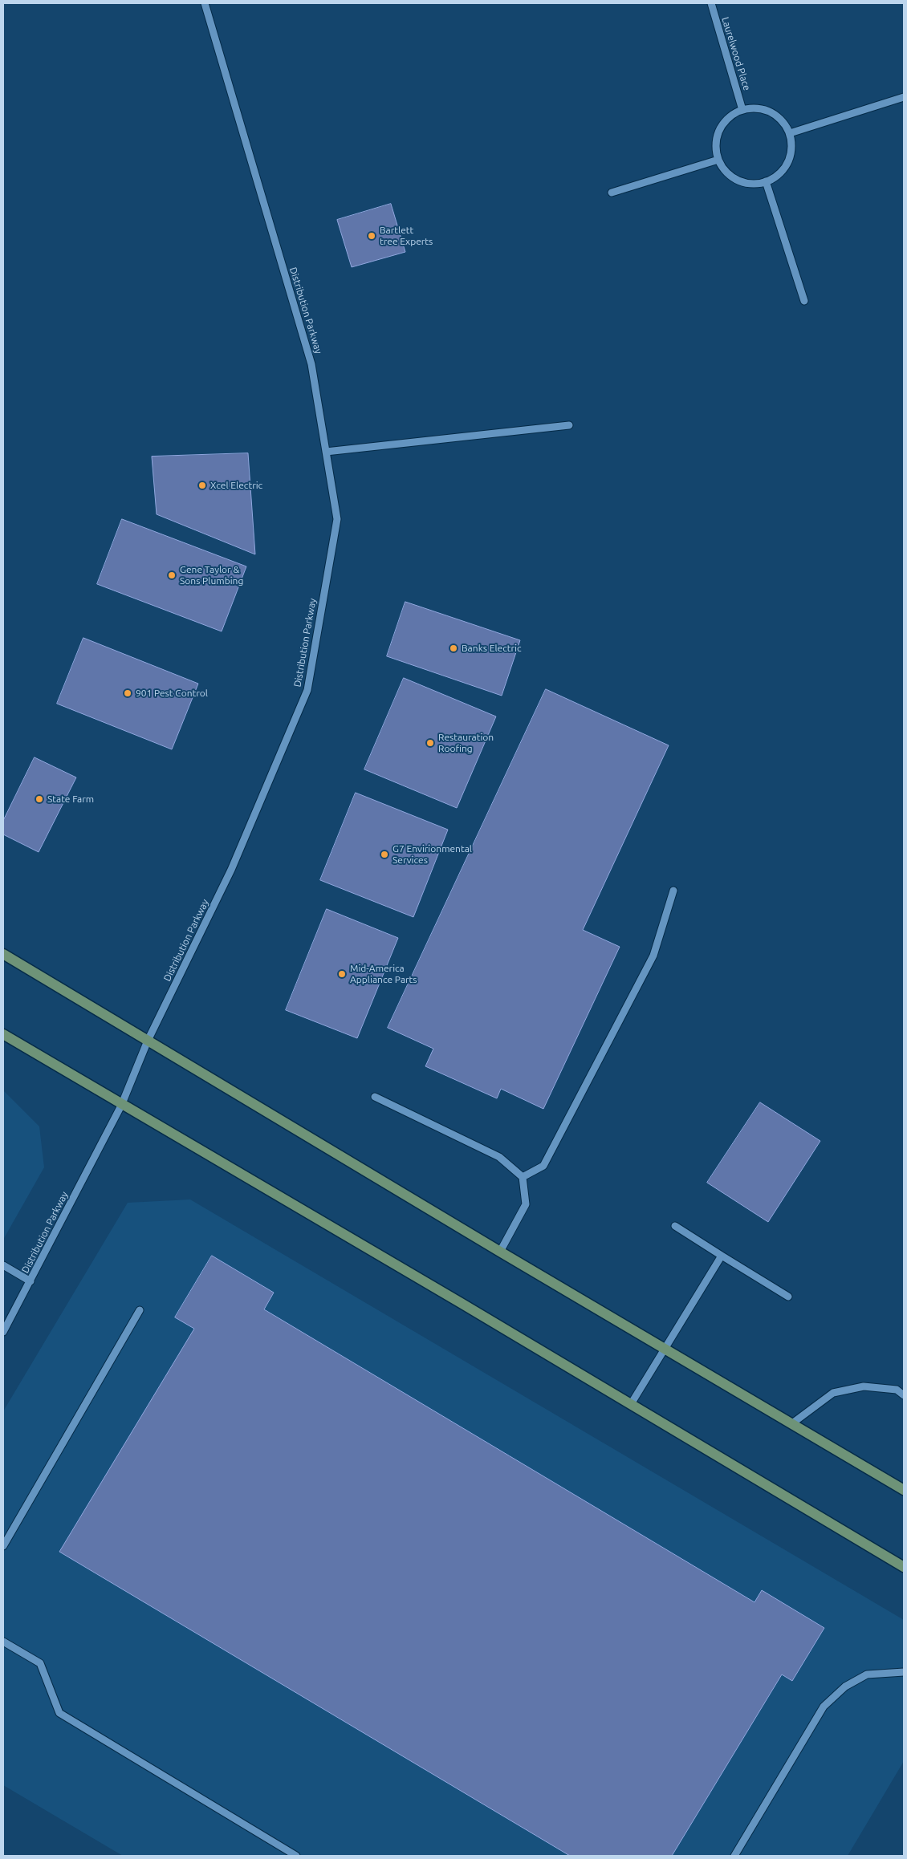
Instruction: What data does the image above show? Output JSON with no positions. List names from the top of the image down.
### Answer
{
  "streets": {
    "street": ["Laurelwood Place", "Distribution Parkway"]
  },
  "places": [
    "Bartlett tree Experts",
    "Xcel Electric",
    "Gene Taylor & Sons Plumbing",
    "Banks Electric",
    "901 Pest Control",
    "Restauration Roofing",
    "State Farm",
    "G7 Envirionmental Services",
    "Mid-America Appliance Parts"
  ]
}
